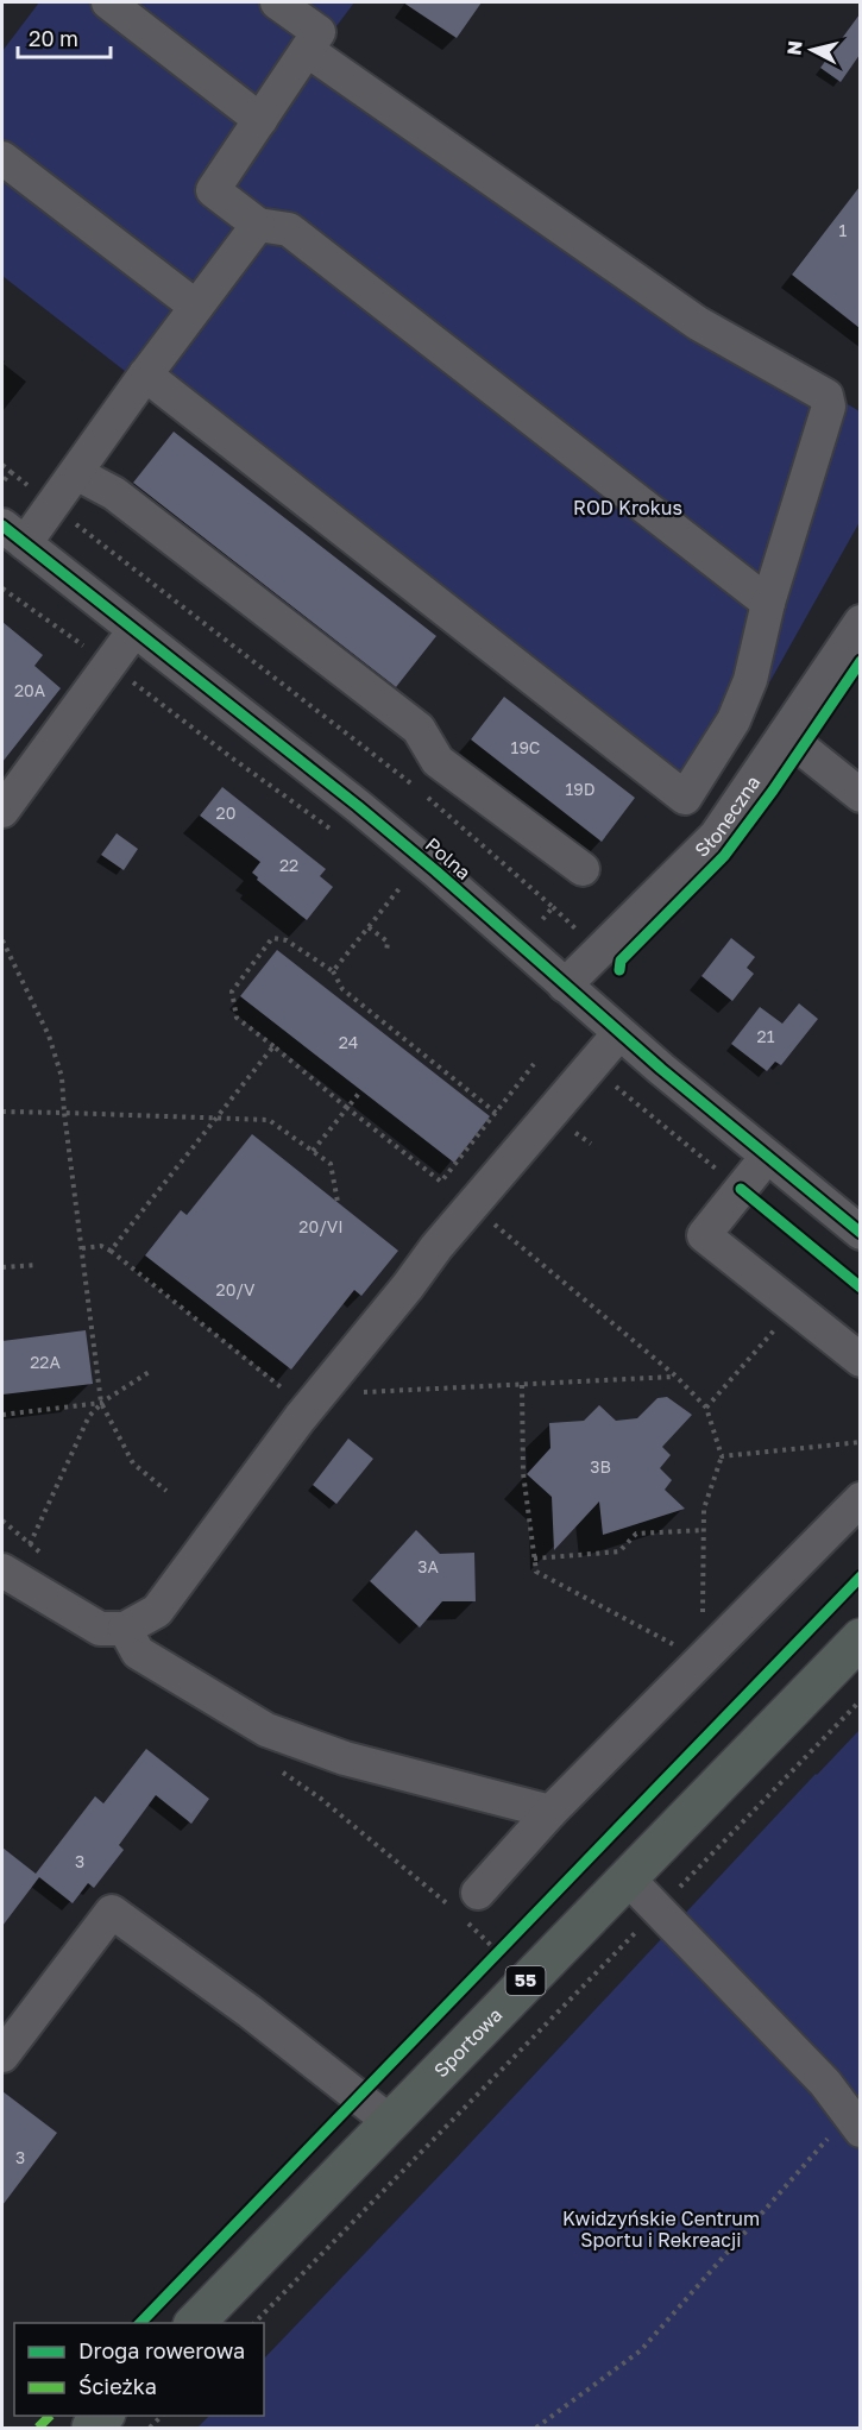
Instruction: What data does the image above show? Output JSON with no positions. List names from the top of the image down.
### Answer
{
  "streets": {
    "main road": ["55", "Sportowa"],
    "street": ["Słoneczna", "Polna"]
  },
  "crossings": [
    ["Słoneczna", "Polna"]
  ],
  "parks": ["ROD Krokus", "Kwidzyńskie Centrum Sportu i Rekreacji"],
  "house_numbers": [
    "1",
    "20A",
    "19C",
    "19D",
    "20",
    "22",
    "21",
    "24",
    "20/VI",
    "20/V",
    "22A",
    "3B",
    "3A",
    "3",
    "3"
  ],
  "legend": ["Droga rowerowa", "Ścieżka"],
  "scale_bar": "20 m",
  "north": "left"
}
